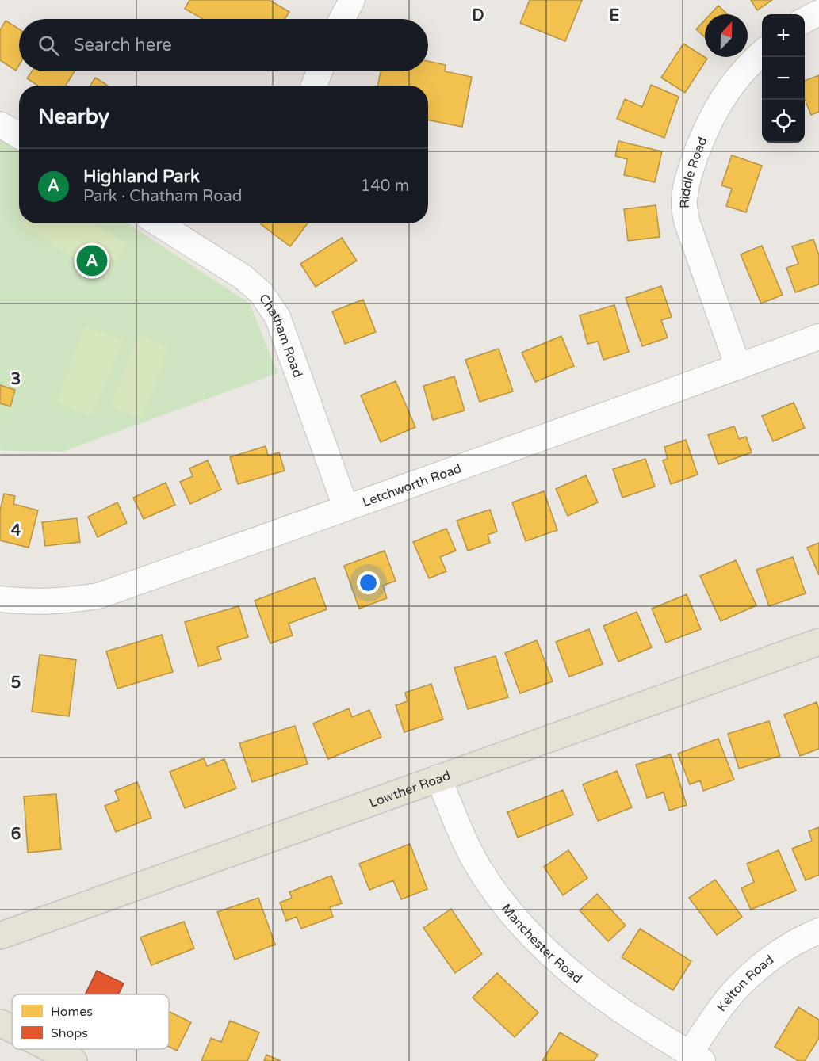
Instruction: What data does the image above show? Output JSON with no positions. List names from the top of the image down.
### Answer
{
  "streets": {
    "main road": ["Lowther Road"],
    "street": [
      "Riddle Road",
      "Chatham Road",
      "Letchworth Road",
      "Manchester Road",
      "Kelton Road"
    ]
  },
  "crossings": [
    ["Riddle Road", "Letchworth Road"],
    ["Chatham Road", "Letchworth Road"],
    ["Lowther Road", "Manchester Road"],
    ["Manchester Road", "Kelton Road"]
  ],
  "legend": ["Homes", "Shops"],
  "north": "top",
  "page": {
    "map_buttons": ["+", "−"],
    "search": "Search here",
    "heading": "Nearby",
    "list": [
      {
        "mark": "A",
        "name": "Highland Park",
        "note": "Park · Chatham Road",
        "value": "140 m"
      }
    ],
    "pins": "A"
  },
  "grid": {
    "columns": ["D", "E"],
    "rows": [
      "3",
      "4",
      "5",
      "6"
    ]
  }
}
